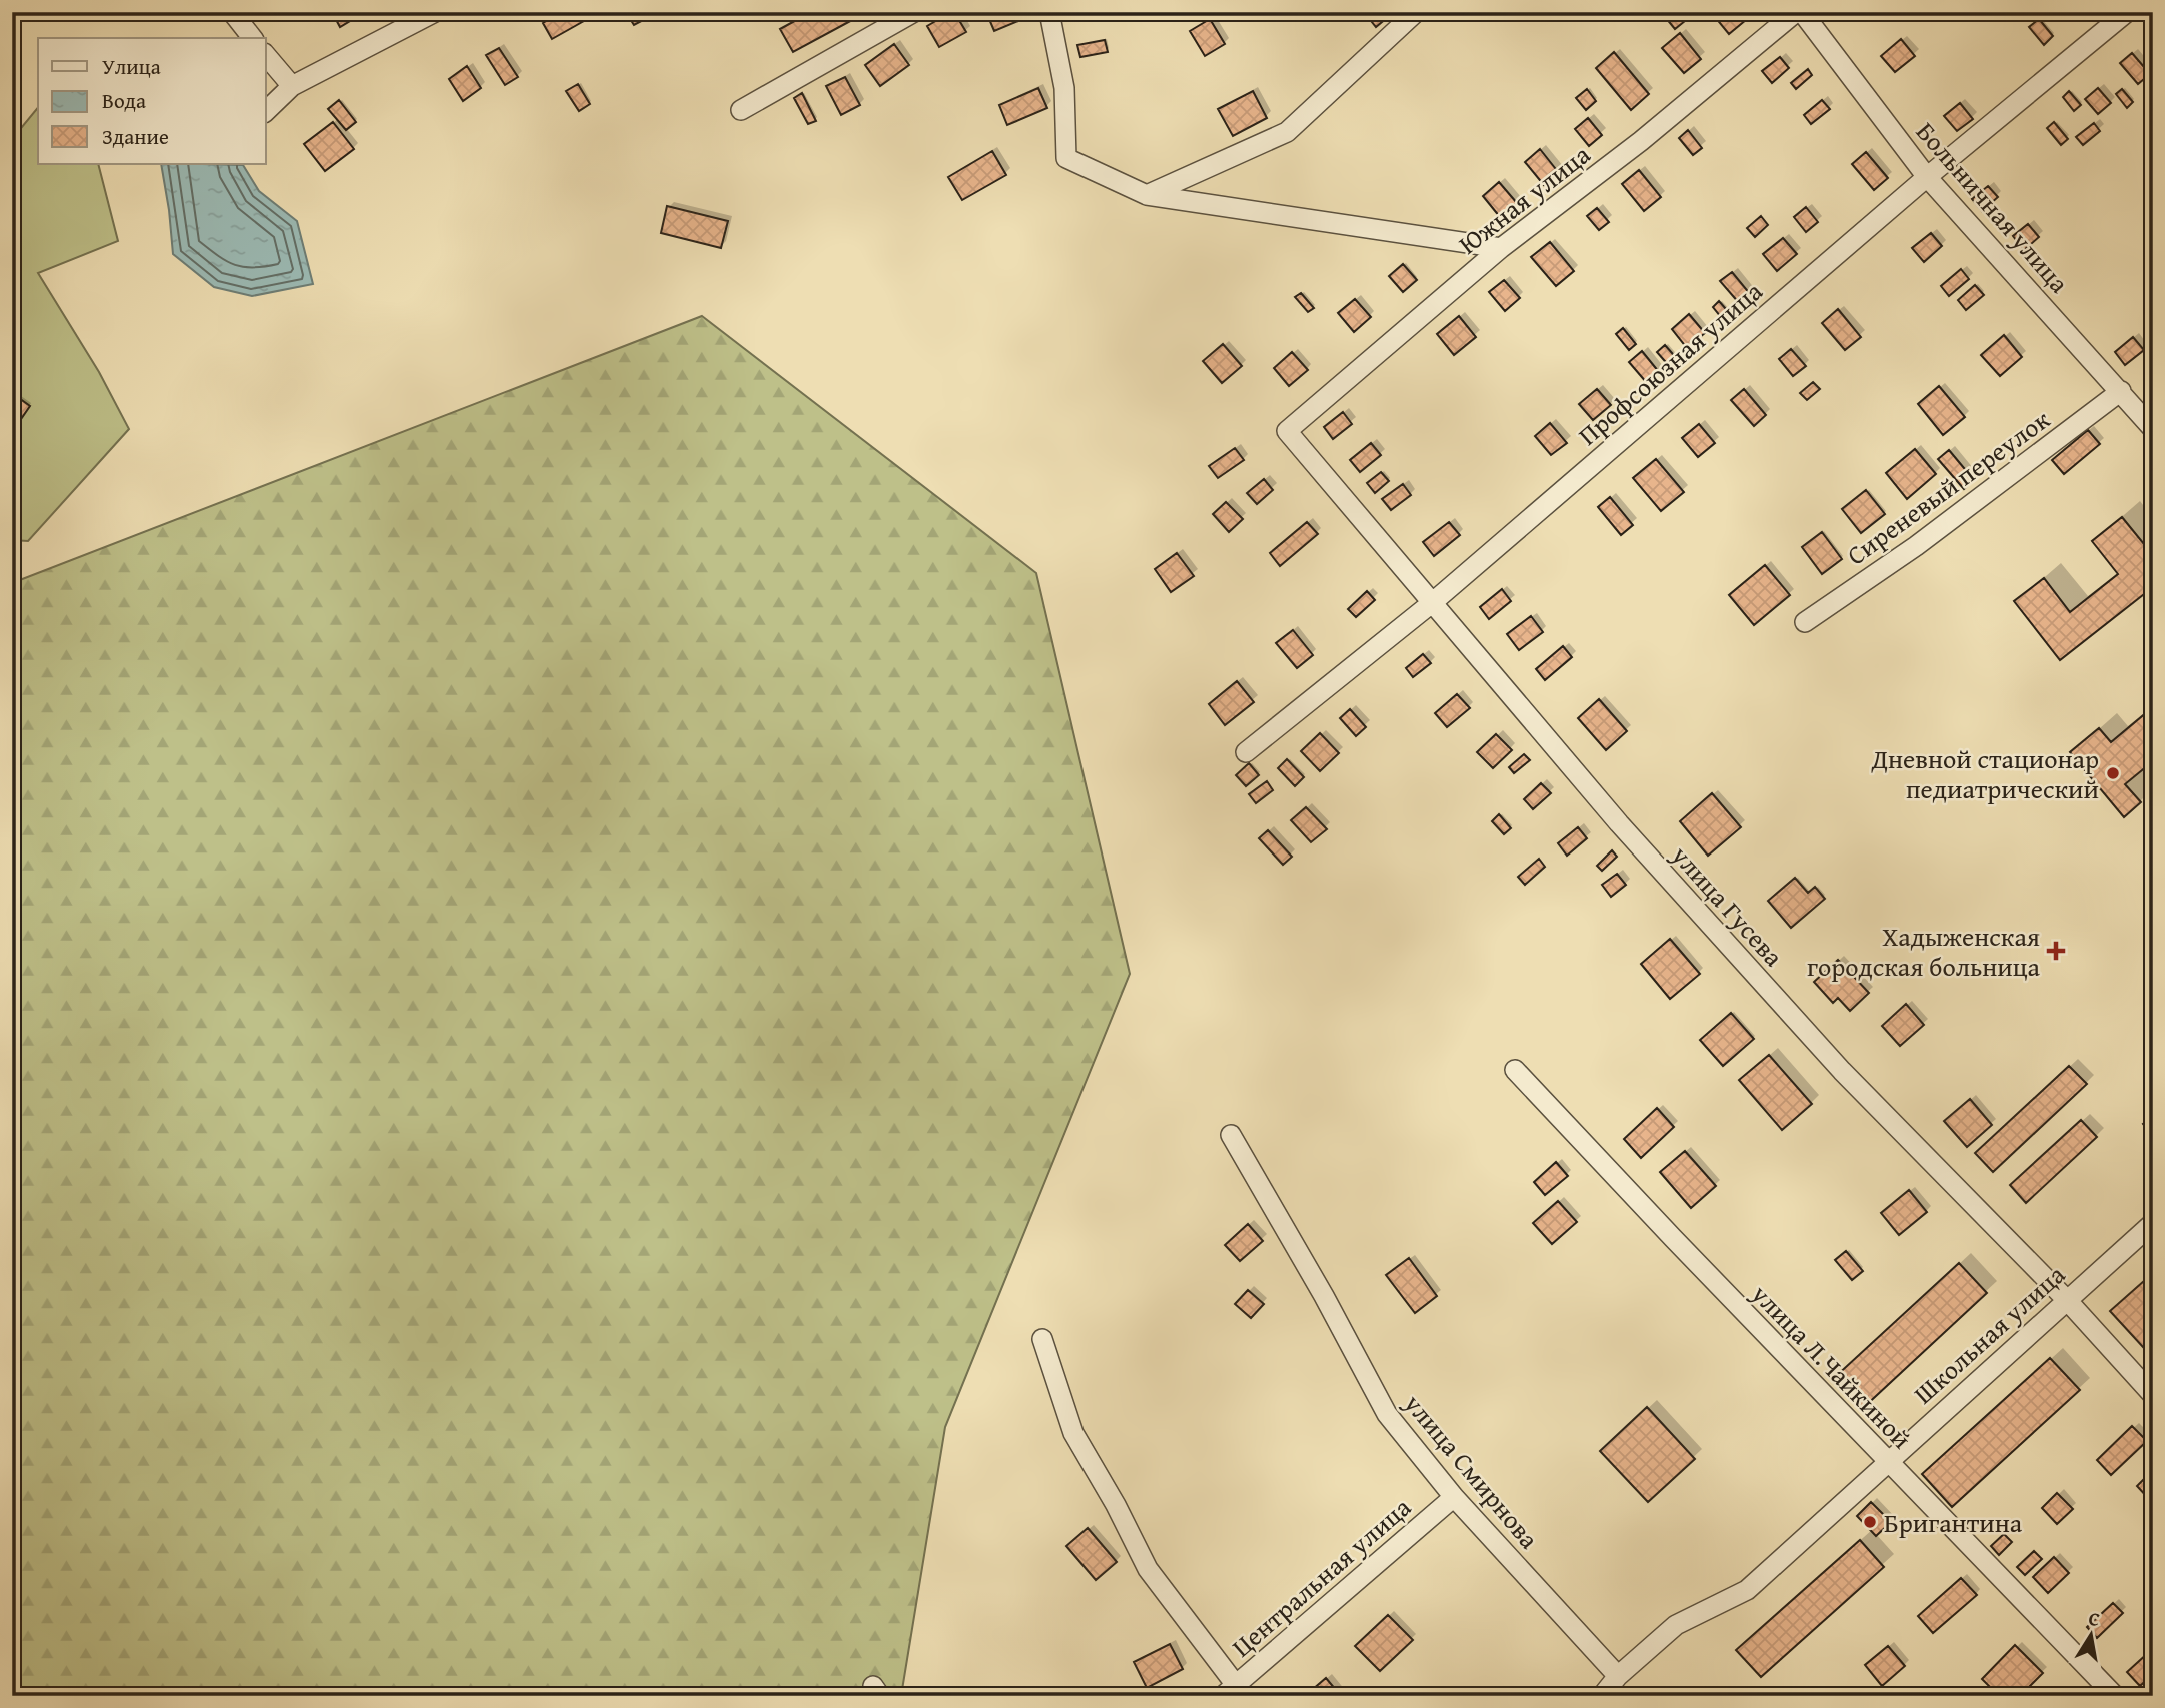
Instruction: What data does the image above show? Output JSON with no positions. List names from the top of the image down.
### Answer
{
  "streets": {
    "street": [
      "Южная улица",
      "Больничная улица",
      "Профсоюзная улица",
      "Сиреневый переулок",
      "улица Гусева",
      "Школьная улица",
      "улица Л.Чайкиной",
      "улица Смирнова",
      "Центральная улица"
    ]
  },
  "crossings": [
    ["Южная улица", "улица Гусева"],
    ["Больничная улица", "Профсоюзная улица"],
    ["Больничная улица", "Сиреневый переулок"],
    ["Профсоюзная улица", "улица Гусева"],
    ["улица Гусева", "Школьная улица"],
    ["Школьная улица", "улица Л.Чайкиной"],
    ["Школьная улица", "улица Смирнова"],
    ["улица Смирнова", "Центральная улица"]
  ],
  "places": {
    "other": ["Дневной стационар педиатрический", "Бригантина"],
    "health": ["Хадыженская городская больница"]
  },
  "legend": ["Улица", "Вода", "Здание"],
  "north": "top"
}
